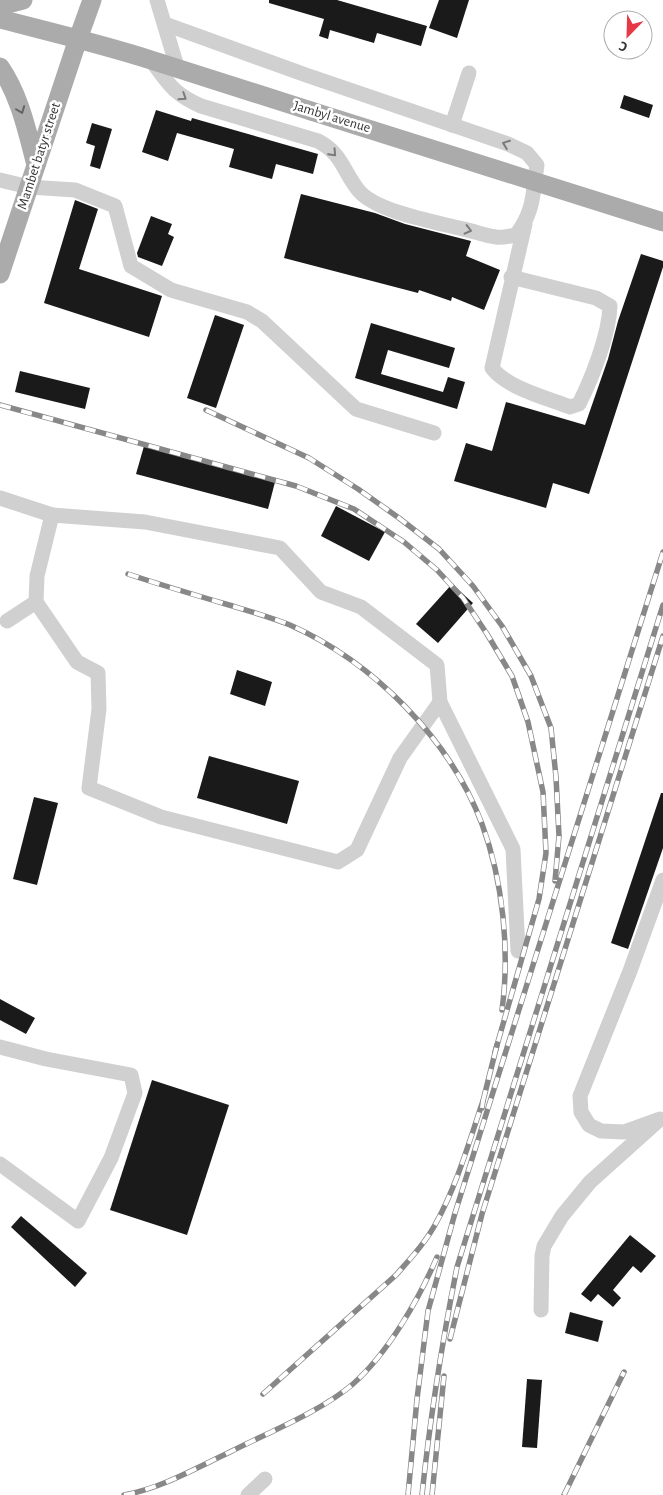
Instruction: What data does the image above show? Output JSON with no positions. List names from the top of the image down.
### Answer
{
  "streets": {
    "main road": ["Jambyl avenue", "Mambet batyr street"]
  },
  "crossings": [
    ["Jambyl avenue", "Mambet batyr street"]
  ],
  "north": "bottom left"
}
